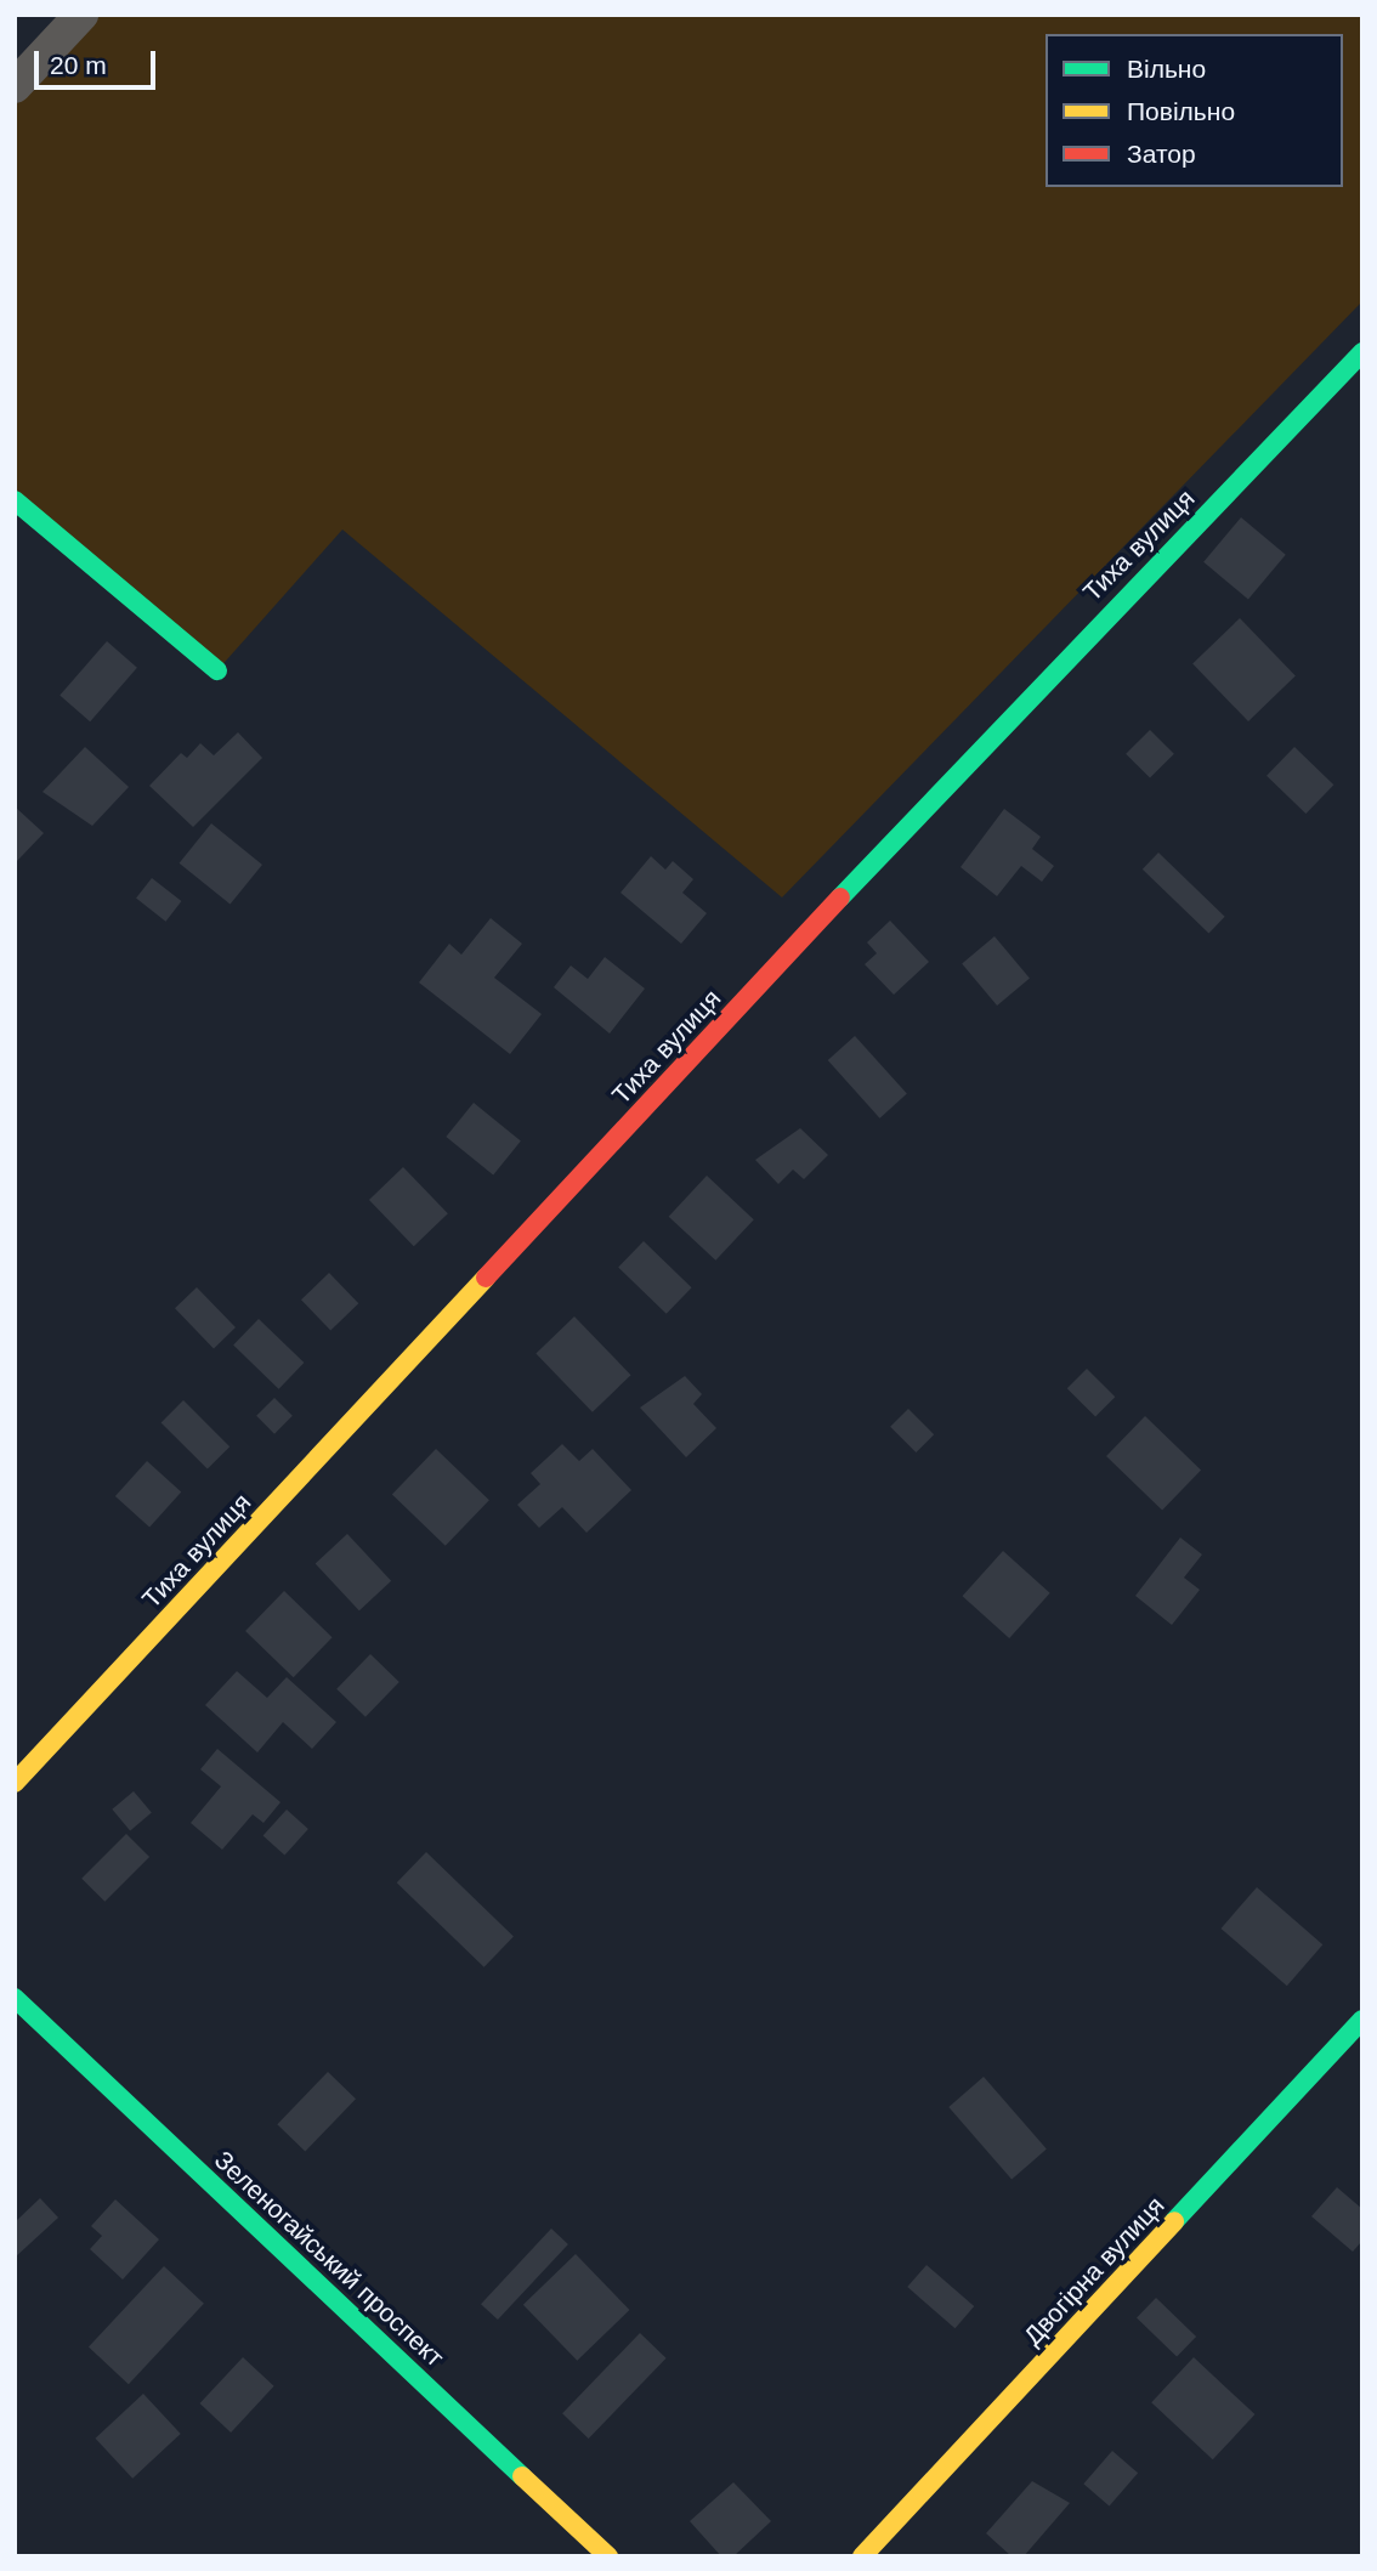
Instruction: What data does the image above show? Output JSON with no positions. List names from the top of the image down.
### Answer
{
  "streets": {
    "street": ["Тиха вулиця", "Зеленогайський проспект", "Двогірна вулиця"]
  },
  "legend": ["Вільно", "Повільно", "Затор"],
  "scale_bar": "20 m"
}
